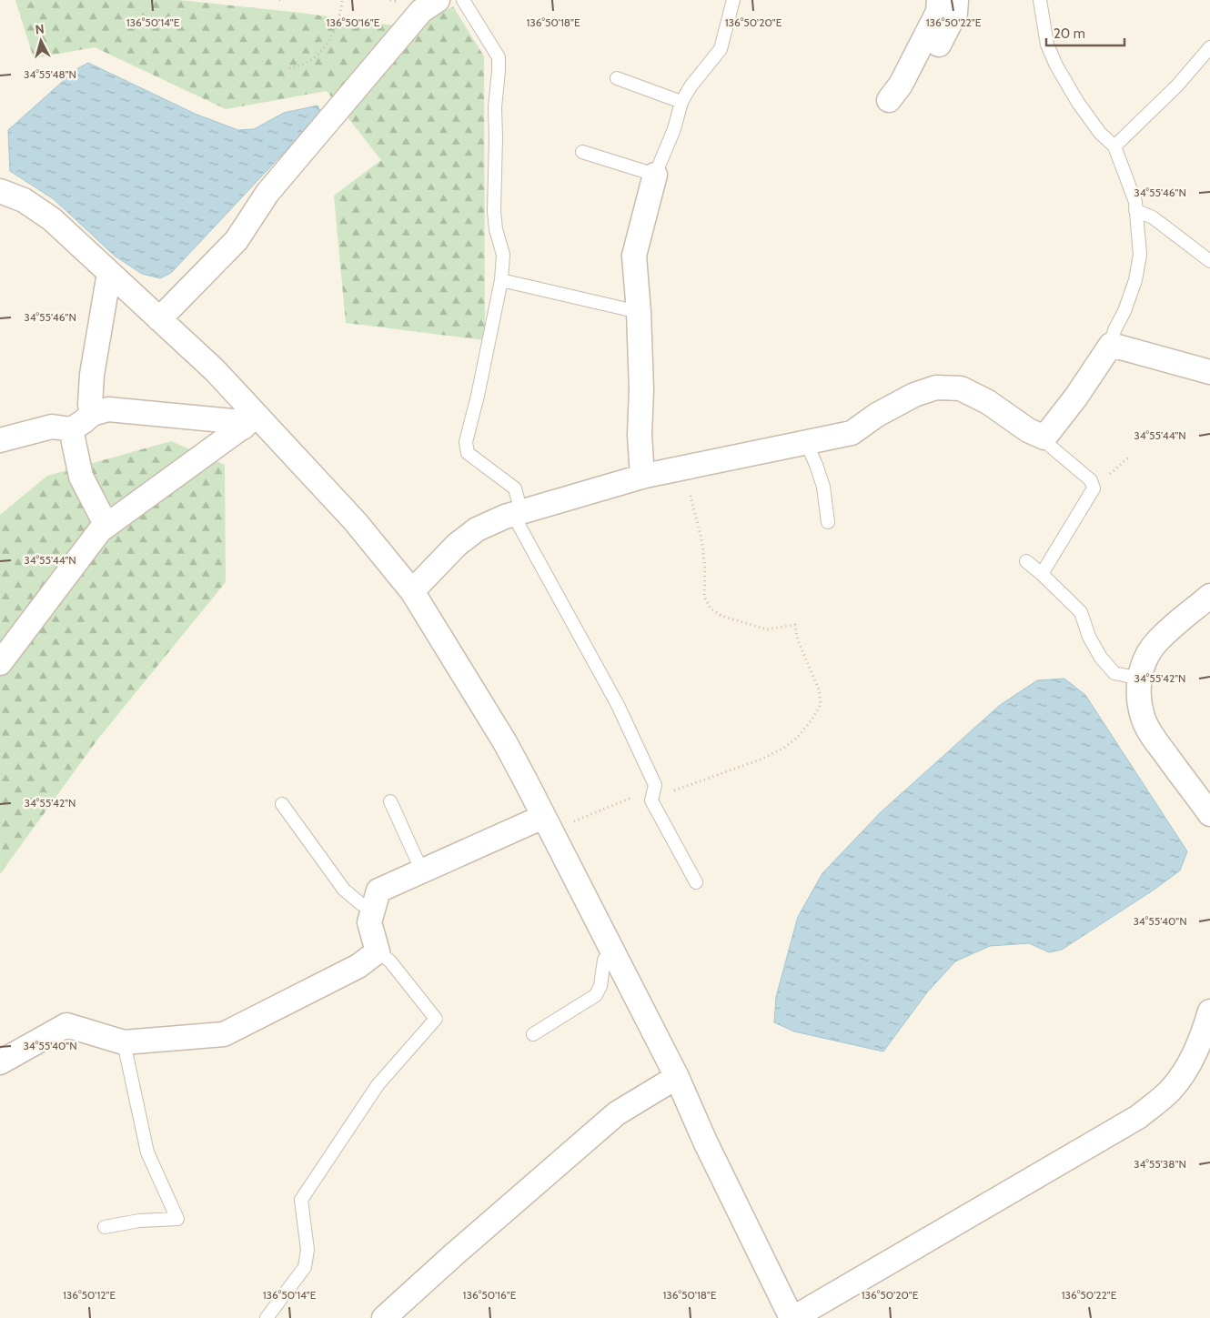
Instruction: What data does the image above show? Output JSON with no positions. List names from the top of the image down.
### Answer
{
  "scale_bar": "20 m",
  "north": "top",
  "coordinates": [
    "136°50'14\"E",
    "136°50'16\"E",
    "136°50'18\"E",
    "136°50'20\"E",
    "136°50'22\"E",
    "34°55'48\"N",
    "34°55'46\"N",
    "34°55'44\"N",
    "34°55'42\"N",
    "34°55'40\"N",
    "34°55'38\"N",
    "136°50'12\"E"
  ]
}
